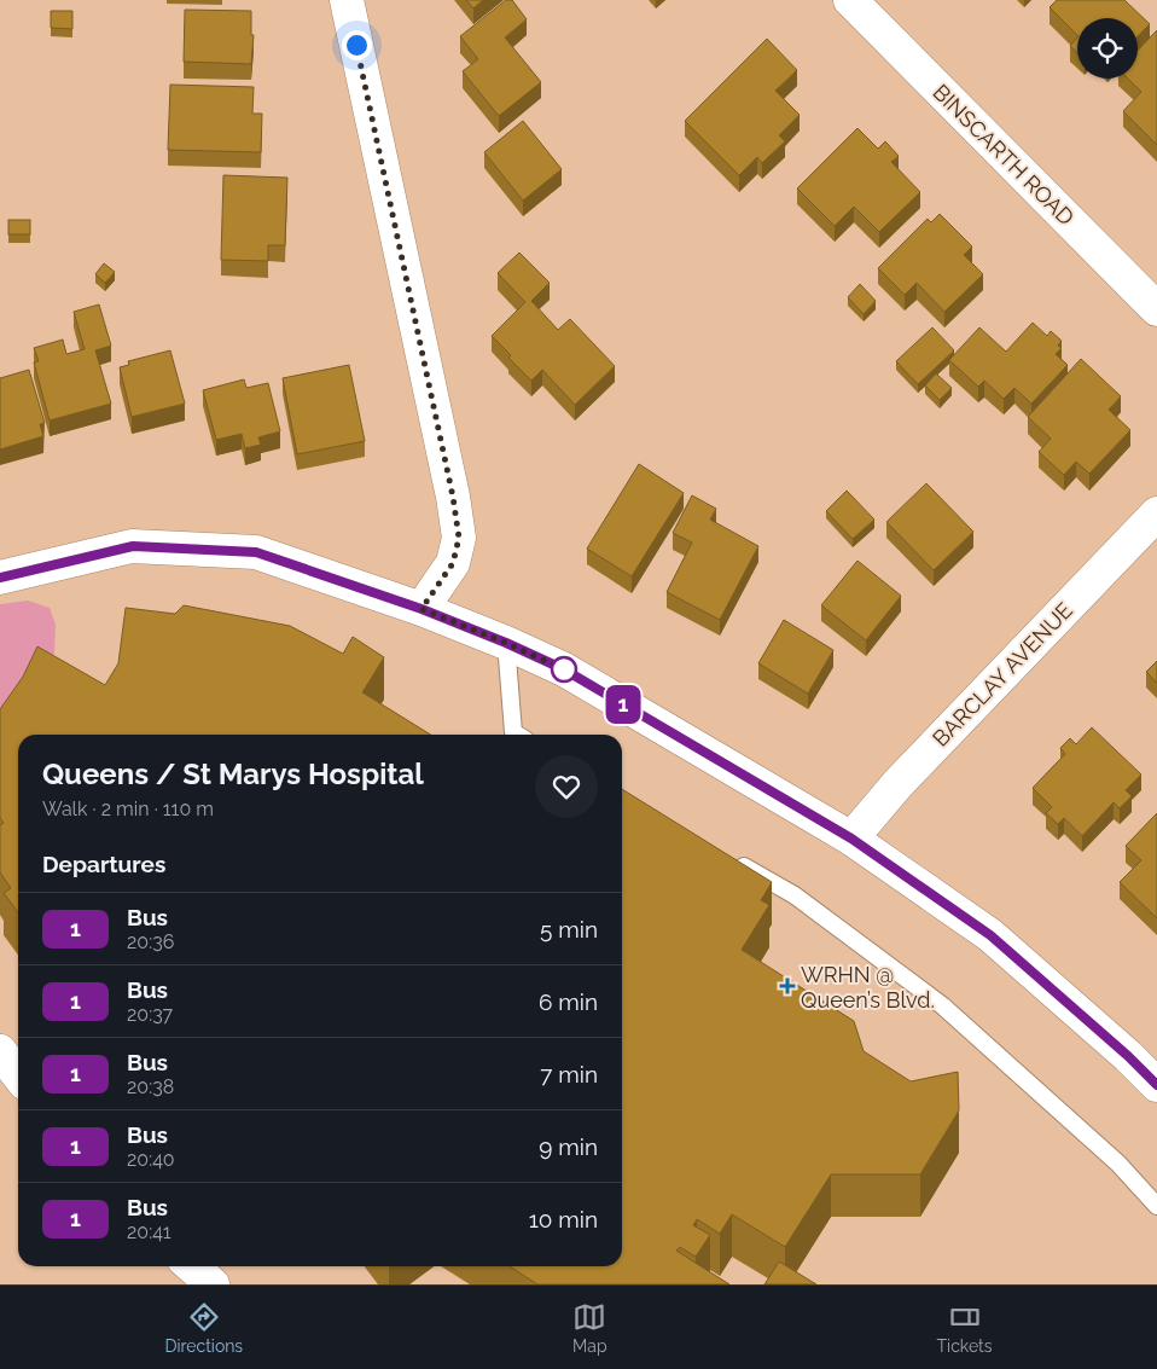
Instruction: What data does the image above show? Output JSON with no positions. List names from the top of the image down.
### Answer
{
  "streets": {
    "street": ["BINSCARTH ROAD", "BARCLAY AVENUE"]
  },
  "places": {
    "health": ["WRHN @ Queen’s Blvd."]
  },
  "lines": ["bus line 1"],
  "page": {
    "on_map": "1",
    "heading": [
      ["Queens / St Marys Hospital", "Walk · 2 min · 110 m"],
      "Departures"
    ],
    "list": [
      {
        "mark": "1",
        "name": "Bus",
        "note": "20:36",
        "value": "5 min"
      },
      {
        "mark": "1",
        "name": "Bus",
        "note": "20:37",
        "value": "6 min"
      },
      {
        "mark": "1",
        "name": "Bus",
        "note": "20:38",
        "value": "7 min"
      },
      {
        "mark": "1",
        "name": "Bus",
        "note": "20:40",
        "value": "9 min"
      },
      {
        "mark": "1",
        "name": "Bus",
        "note": "20:41",
        "value": "10 min"
      }
    ],
    "tabs": ["Directions", "Map", "Tickets"]
  }
}
